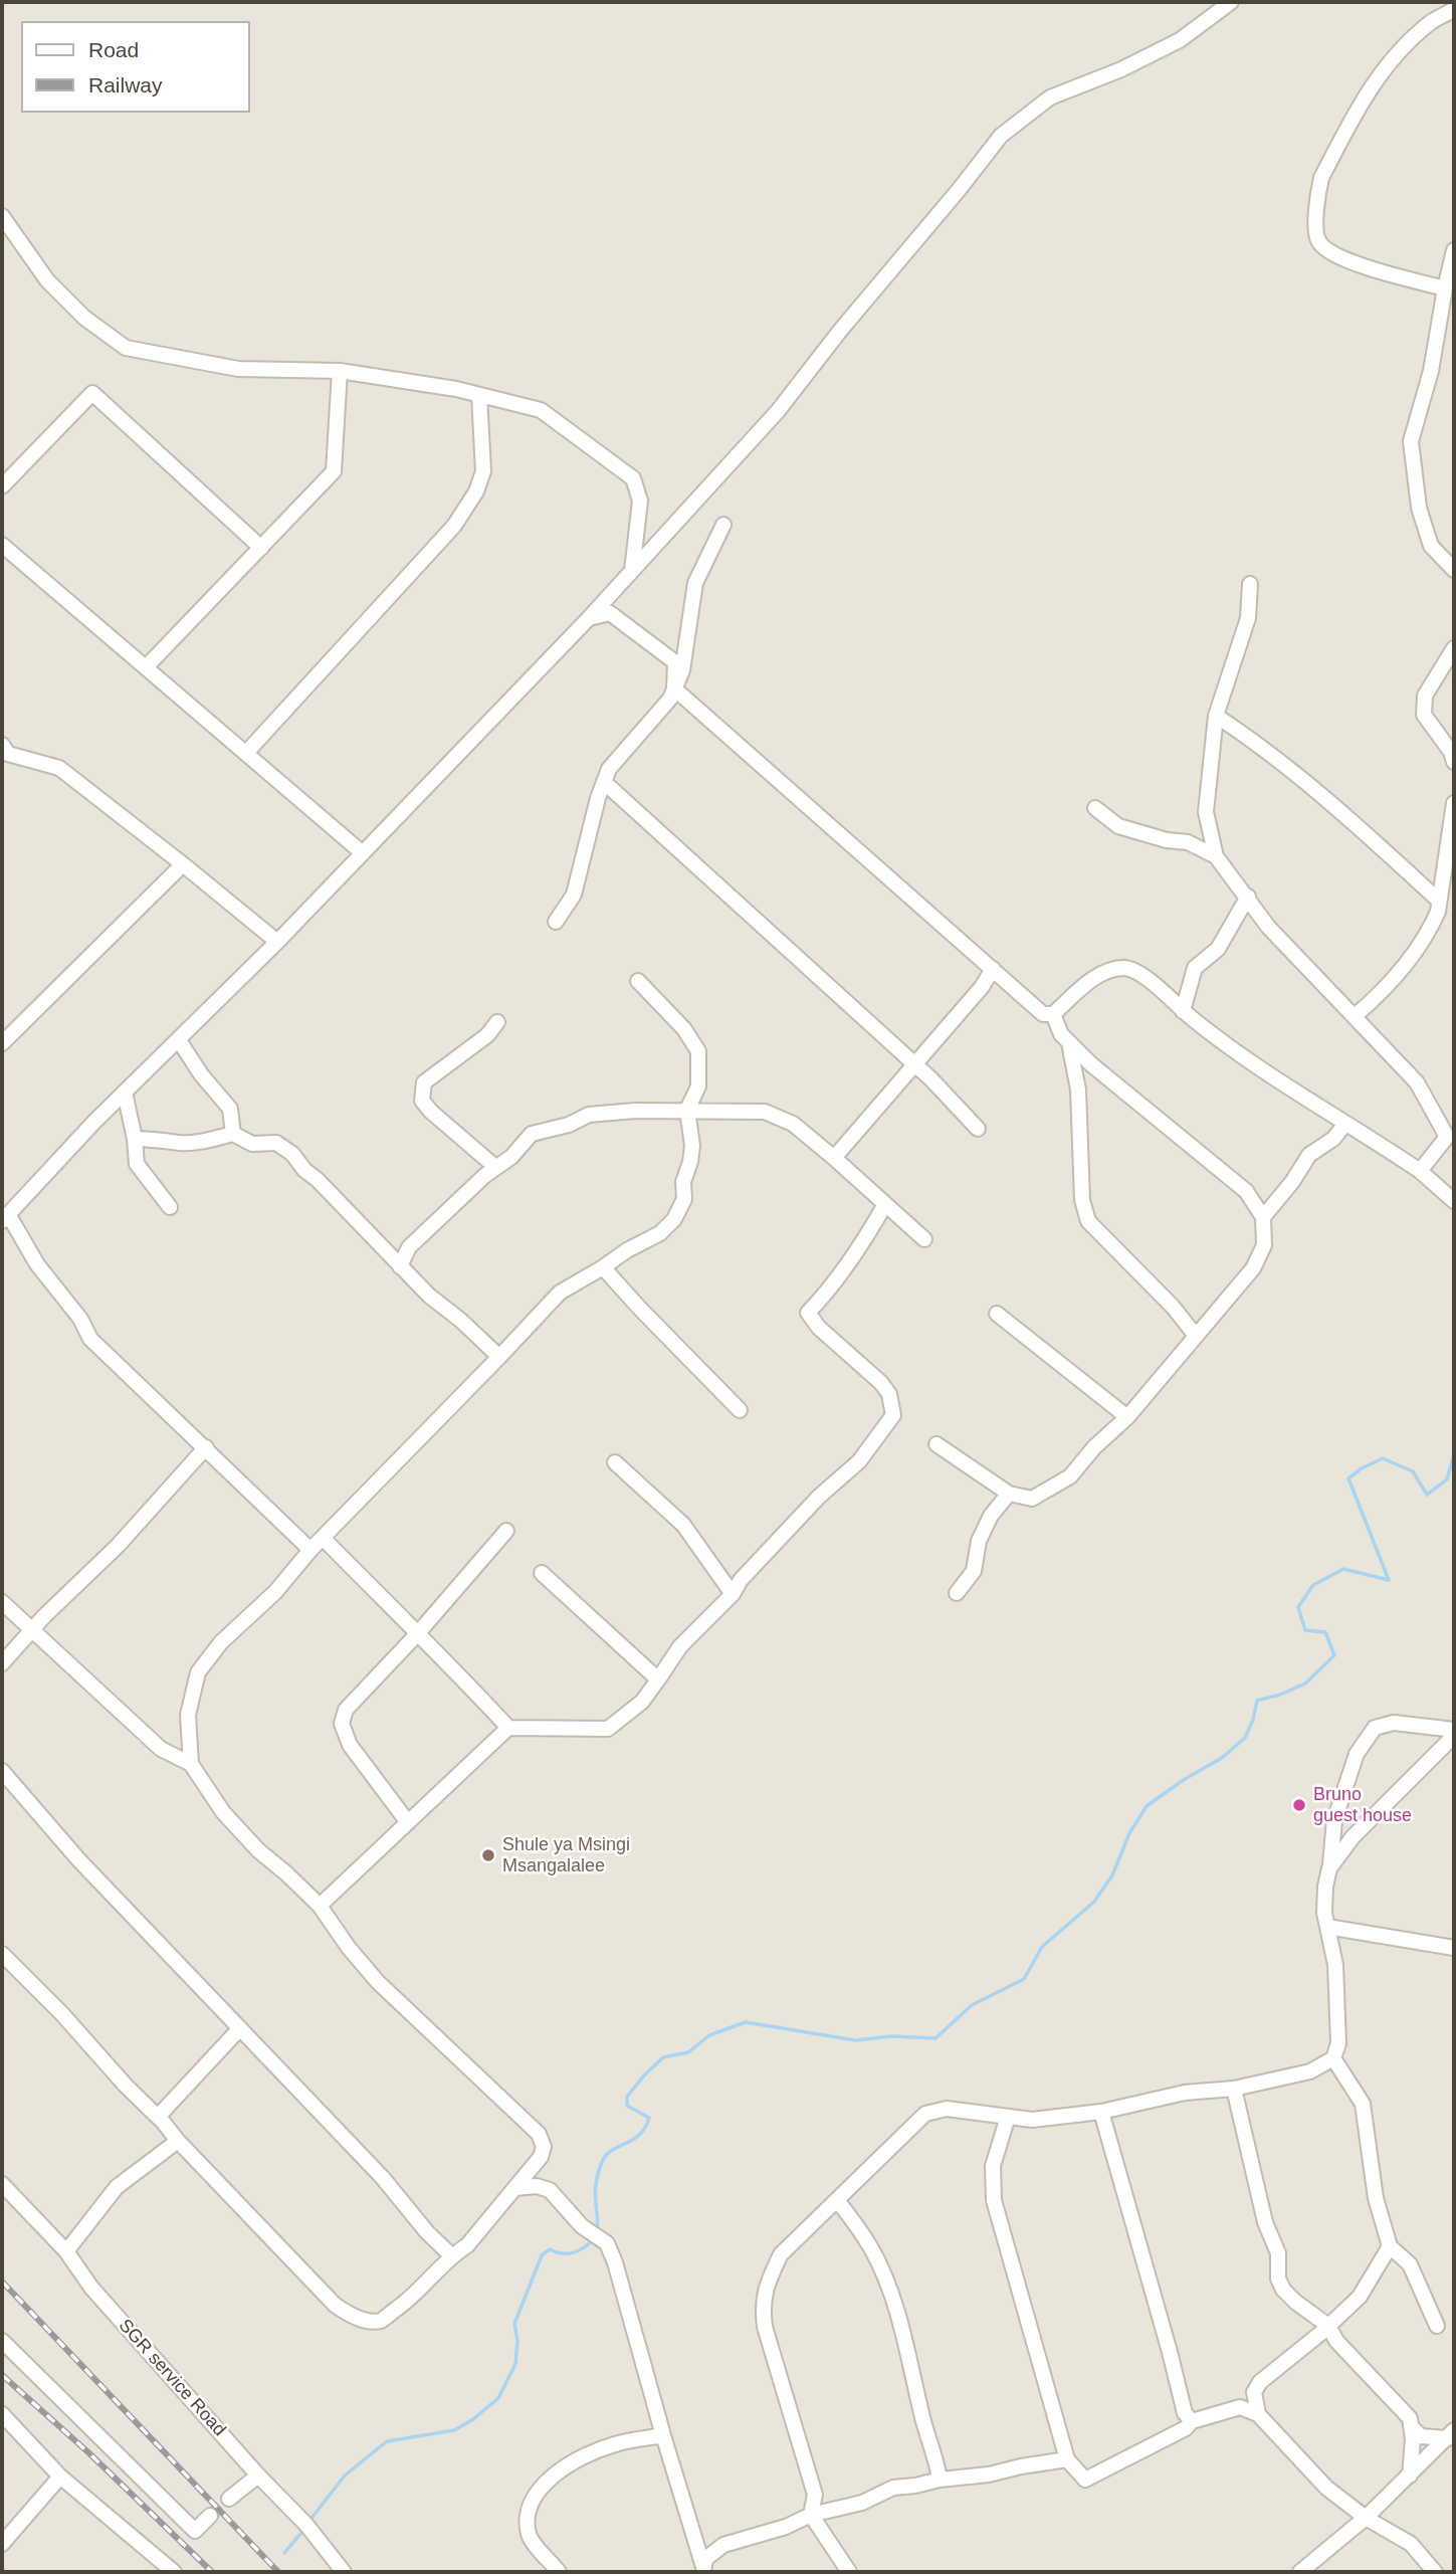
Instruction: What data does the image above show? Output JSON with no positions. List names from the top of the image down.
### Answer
{
  "streets": {
    "street": ["SGR service Road"]
  },
  "places": ["Bruno guest house", "Shule ya Msingi Msangalalee"],
  "legend": ["Road", "Railway"]
}
